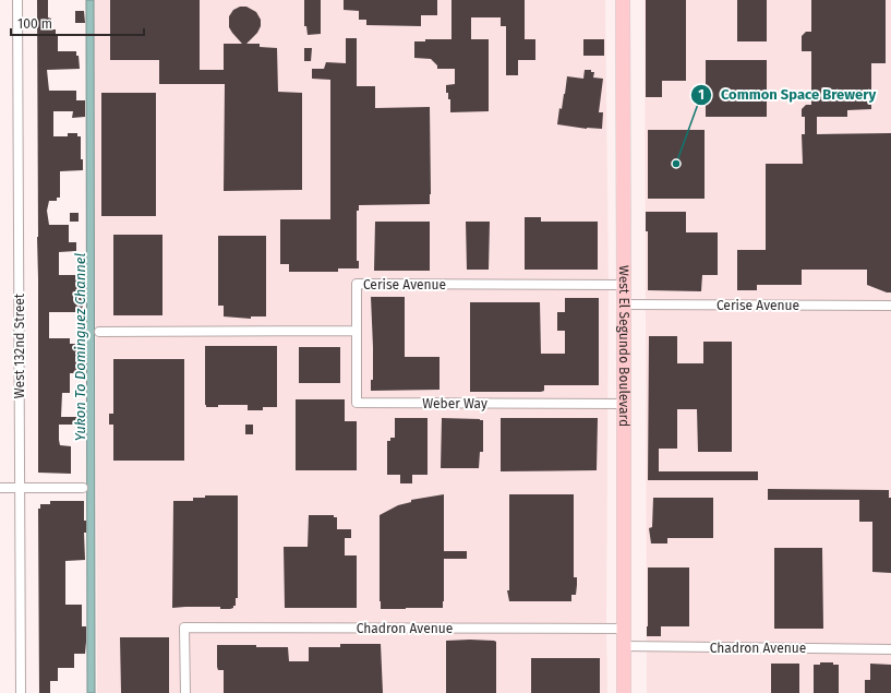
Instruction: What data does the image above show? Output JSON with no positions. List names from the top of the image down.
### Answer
{
  "streets": {
    "main road": ["West El Segundo Boulevard"],
    "street": [
      "Cerise Avenue",
      "West 132nd Street",
      "Weber Way",
      "Chadron Avenue"
    ]
  },
  "crossings": [
    ["Cerise Avenue", "West El Segundo Boulevard"],
    ["Cerise Avenue", "Weber Way"],
    ["West El Segundo Boulevard", "Weber Way"],
    ["West El Segundo Boulevard", "Chadron Avenue"]
  ],
  "water": ["Yukon To Dominguez Channel"],
  "places": ["Common Space Brewery"],
  "scale_bar": "100 m"
}
